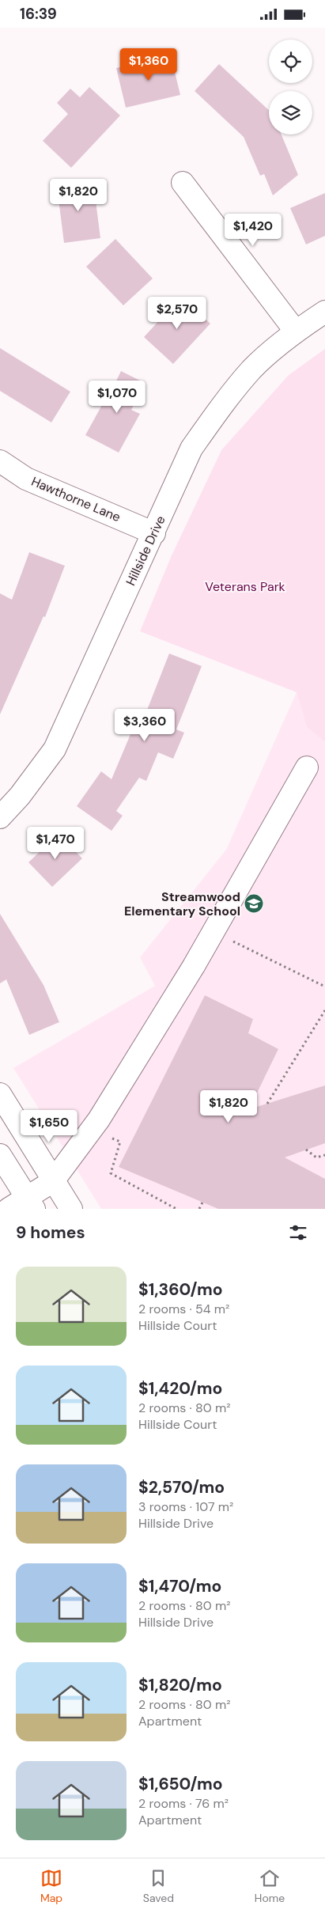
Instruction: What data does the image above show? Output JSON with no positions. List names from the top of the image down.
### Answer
{
  "streets": {
    "street": ["Hawthorne Lane", "Hillside Drive"]
  },
  "crossings": [
    ["Hawthorne Lane", "Hillside Drive"]
  ],
  "parks": ["Veterans Park"],
  "places": {
    "school or university": ["Streamwood Elementary School"]
  },
  "page": {
    "status": "16:39",
    "price": [
      "$1,360",
      "$1,820",
      "$1,420",
      "$2,570",
      "$1,070",
      "$3,360",
      "$1,470",
      "$1,820",
      "$1,650"
    ],
    "heading": "9 homes",
    "list": [
      {
        "name": "$1,360/mo",
        "note": "2 rooms · 54 m² · Hillside Court"
      },
      {
        "name": "$1,420/mo",
        "note": "2 rooms · 80 m² · Hillside Court"
      },
      {
        "name": "$2,570/mo",
        "note": "3 rooms · 107 m² · Hillside Drive"
      },
      {
        "name": "$1,470/mo",
        "note": "2 rooms · 80 m² · Hillside Drive"
      },
      {
        "name": "$1,820/mo",
        "note": "2 rooms · 80 m² · Apartment"
      },
      {
        "name": "$1,650/mo",
        "note": "2 rooms · 76 m² · Apartment"
      }
    ],
    "tabs": ["Map", "Saved", "Home"]
  }
}
